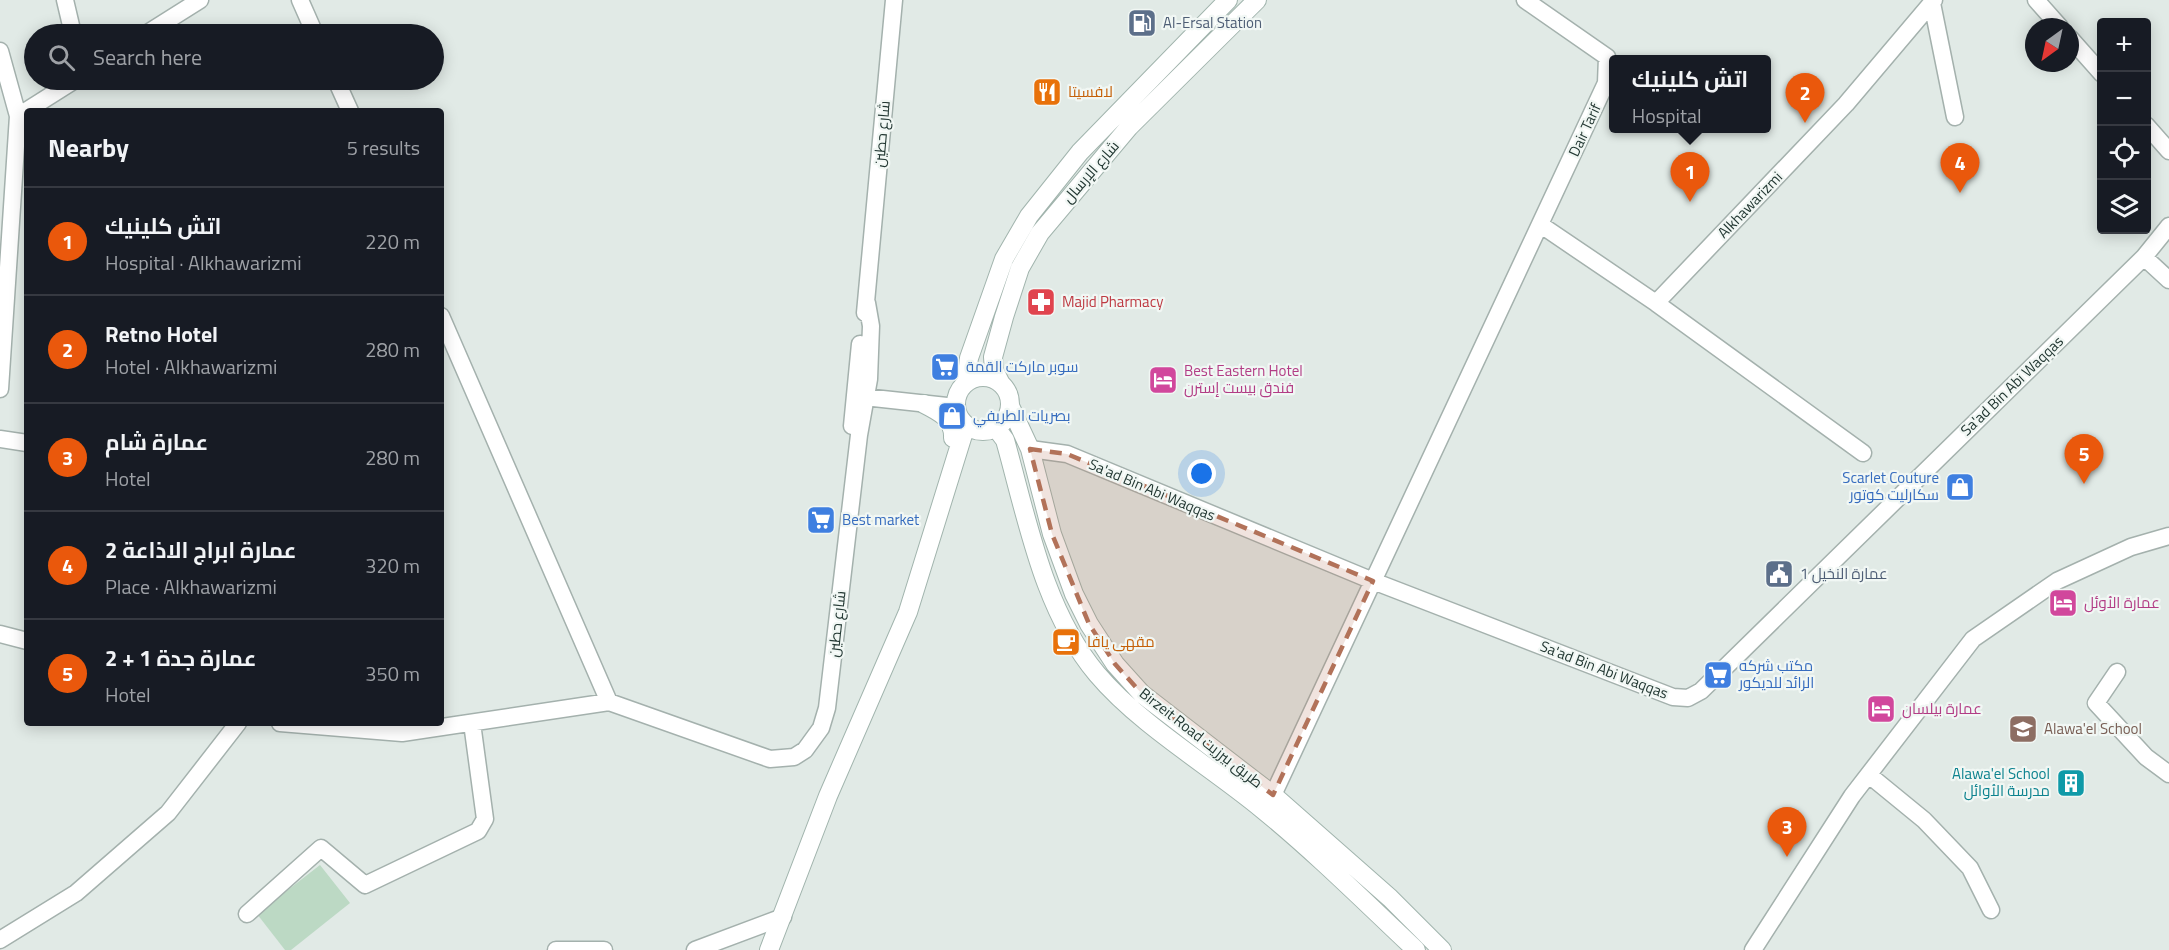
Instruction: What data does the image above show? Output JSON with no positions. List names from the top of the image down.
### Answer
{
  "streets": {
    "main road": ["شارع الإرسال", "Birzeit Road طريق بيرزيت"],
    "street": [
      "Dair Tarif",
      "شارع حطين",
      "Alkhawarizmi",
      "Sa'ad Bin Abi Waqqas"
    ]
  },
  "crossings": [
    ["شارع الإرسال", "Birzeit Road طريق بيرزيت"],
    ["Sa'ad Bin Abi Waqqas", "Birzeit Road طريق بيرزيت"]
  ],
  "places": {
    "fuel station": ["Al-Ersal Station"],
    "restaurant": ["لافسيتا"],
    "pharmacy": ["Majid Pharmacy"],
    "supermarket": ["سوبر ماركت القمة", "Best market", "مكتب شركه الرائد للديكور"],
    "hotel": ["Best Eastern Hotel فندق بيست إسترن", "عمارة الأوئل", "عمارة بيلسان"],
    "shop": ["بصريات الطريفي", "Scarlet Couture سكارليت كوتور"],
    "public building": ["عمارة النخيل 1"],
    "cafe": ["مقهى يافا"],
    "school or university": ["Alawa'el School"],
    "building": ["Alawa'el School مدرسة الأوائل"]
  },
  "north": "bottom left",
  "page": {
    "map_buttons": ["+", "−"],
    "search": "Search here",
    "popup": ["اتش كلينيك", "Hospital"],
    "pins": [
      "2",
      "4",
      "1",
      "5",
      "3"
    ],
    "heading": ["Nearby", "5 results"],
    "list": [
      {
        "mark": "1",
        "name": "اتش كلينيك",
        "note": "Hospital · Alkhawarizmi",
        "value": "220 m"
      },
      {
        "mark": "2",
        "name": "Retno Hotel",
        "note": "Hotel · Alkhawarizmi",
        "value": "280 m"
      },
      {
        "mark": "3",
        "name": "عمارة شام",
        "note": "Hotel",
        "value": "280 m"
      },
      {
        "mark": "4",
        "name": "عمارة ابراج الاذاعة 2",
        "note": "Place · Alkhawarizmi",
        "value": "320 m"
      },
      {
        "mark": "5",
        "name": "عمارة جدة 1 + 2",
        "note": "Hotel",
        "value": "350 m"
      }
    ]
  }
}
